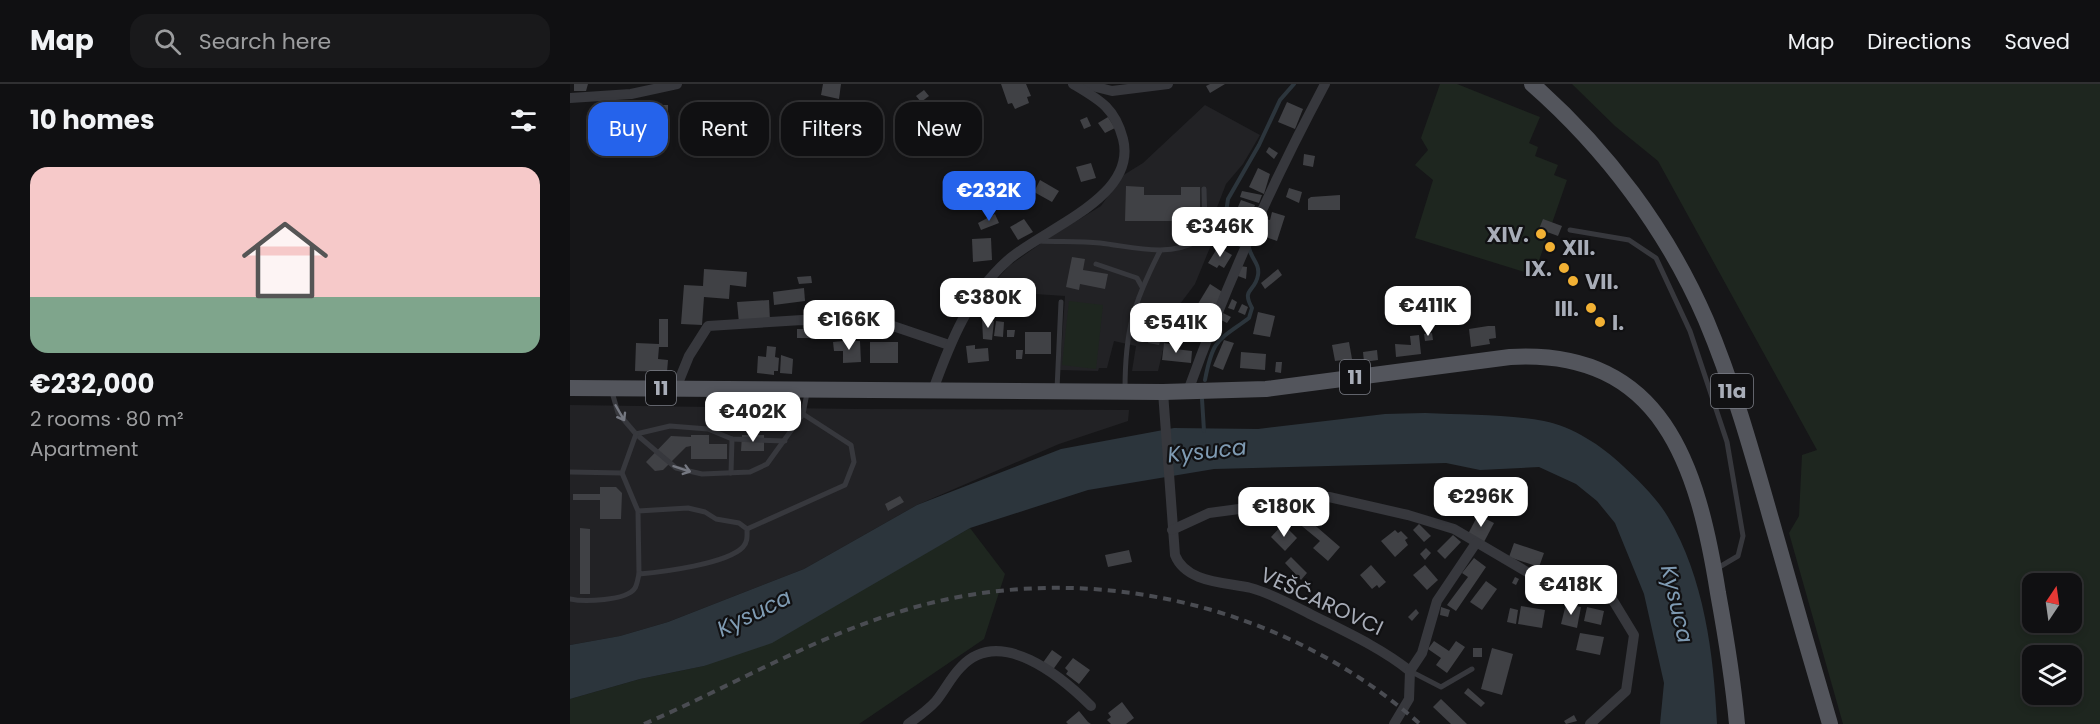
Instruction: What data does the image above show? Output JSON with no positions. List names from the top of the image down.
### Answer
{
  "streets": {
    "main road": ["11", "11a"],
    "street": ["VEŠČAROVCI"]
  },
  "crossings": [
    ["11", "VEŠČAROVCI"]
  ],
  "water": ["Kysuca"],
  "places": [
    "XIV.",
    "XII.",
    "IX.",
    "VII.",
    "III.",
    "I."
  ],
  "north": "top",
  "page": {
    "header": "Map",
    "search": "Search here",
    "nav": ["Map", "Directions", "Saved"],
    "heading": "10 homes",
    "chip": [
      "Buy",
      "Rent",
      "Filters",
      "New"
    ],
    "list": [
      {
        "name": "€232,000",
        "note": "2 rooms · 80 m² · Apartment"
      }
    ],
    "price": [
      "€232K",
      "€346K",
      "€380K",
      "€411K",
      "€166K",
      "€541K",
      "€402K",
      "€296K",
      "€180K",
      "€418K"
    ]
  }
}
